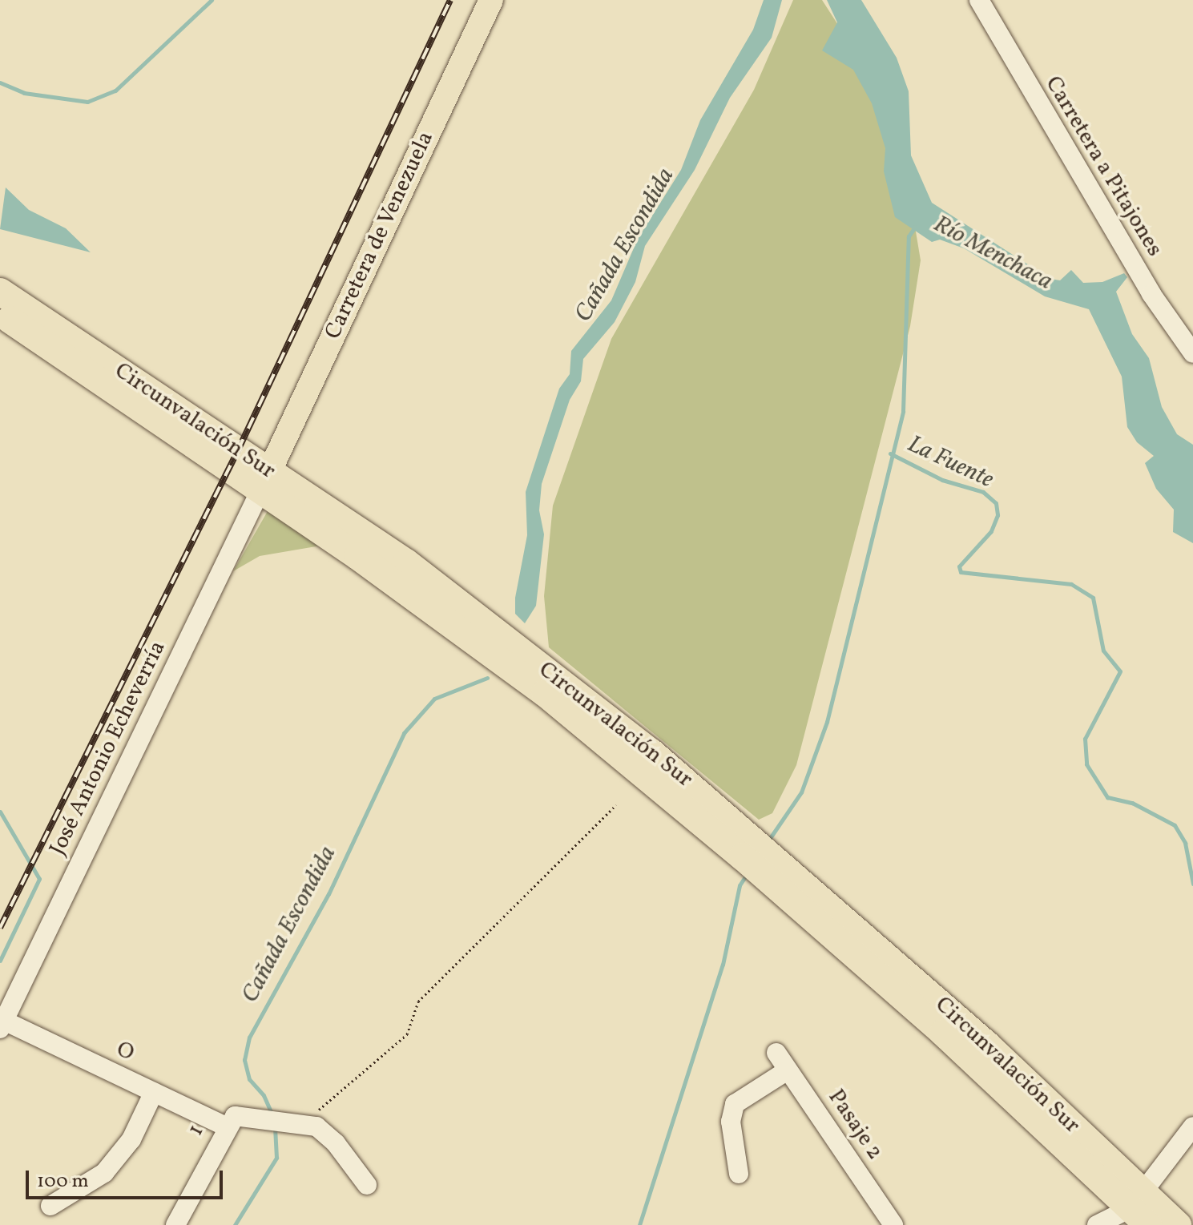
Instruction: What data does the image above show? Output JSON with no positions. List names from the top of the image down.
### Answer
{
  "streets": {
    "highway": ["Circunvalación Sur"],
    "main road": ["Carretera de Venezuela"],
    "street": [
      "Carretera a Pitajones",
      "José Antonio Echeverría",
      "O",
      "Pasaje 2",
      "1"
    ]
  },
  "crossings": [
    ["Carretera de Venezuela", "Circunvalación Sur"],
    ["Carretera de Venezuela", "José Antonio Echeverría"],
    ["Circunvalación Sur", "José Antonio Echeverría"],
    ["José Antonio Echeverría", "O"],
    ["O", "1"]
  ],
  "water": ["Cañada Escondida", "Río Menchaca", "La Fuente"],
  "scale_bar": "100 m"
}
